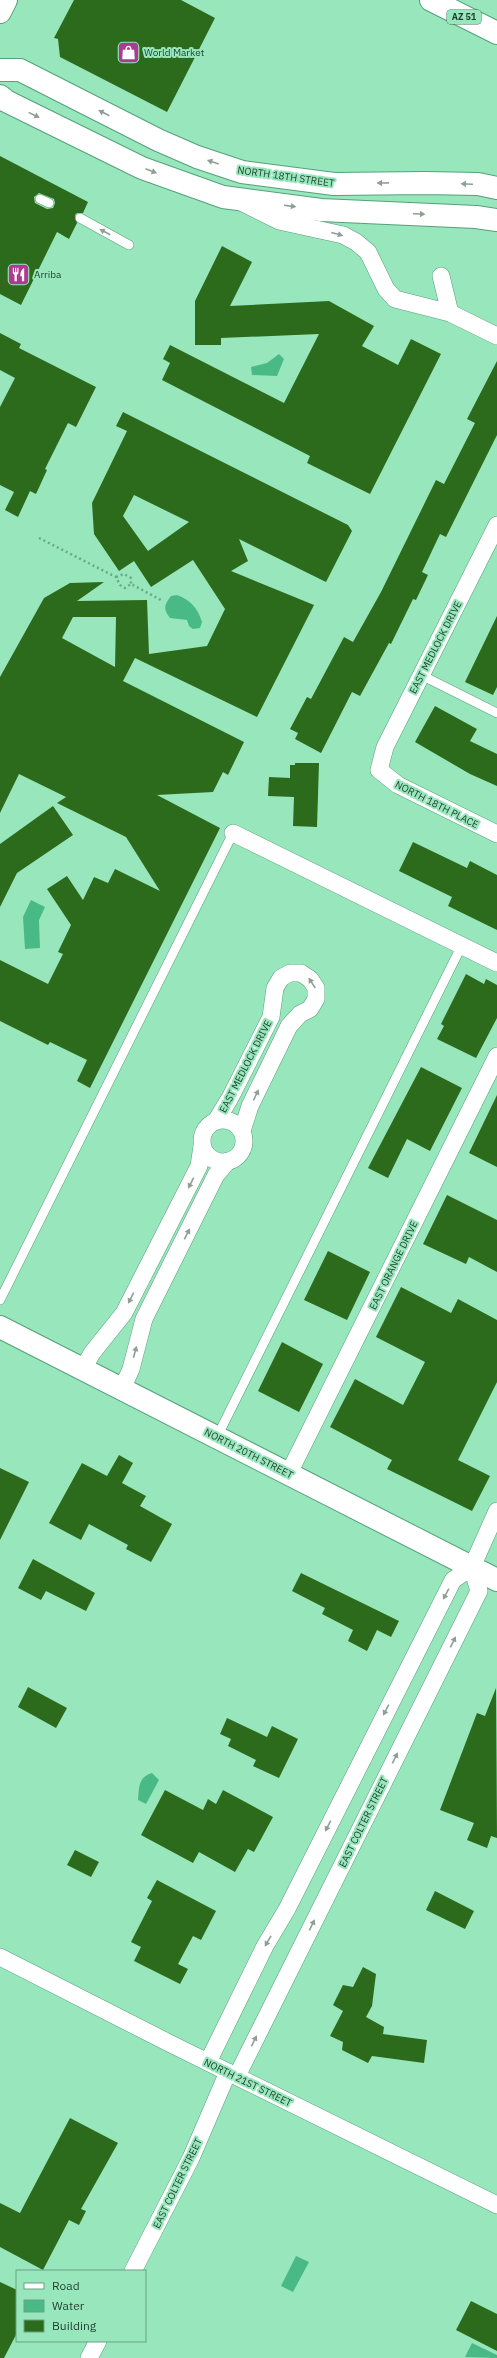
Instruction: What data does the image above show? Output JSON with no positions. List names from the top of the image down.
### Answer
{
  "streets": {
    "main road": ["AZ 51", "NORTH 18TH STREET", "NORTH 20TH STREET"],
    "street": [
      "EAST MEDLOCK DRIVE",
      "NORTH 18TH PLACE",
      "EAST ORANGE DRIVE",
      "EAST COLTER STREET",
      "NORTH 21ST STREET"
    ]
  },
  "crossings": [
    ["EAST MEDLOCK DRIVE", "NORTH 18TH PLACE"],
    ["EAST MEDLOCK DRIVE", "NORTH 20TH STREET"],
    ["EAST ORANGE DRIVE", "NORTH 20TH STREET"],
    ["NORTH 20TH STREET", "EAST COLTER STREET"],
    ["EAST COLTER STREET", "NORTH 21ST STREET"]
  ],
  "places": {
    "shop": ["World Market"],
    "restaurant": ["Arriba"]
  },
  "legend": ["Road", "Water", "Building"]
}
